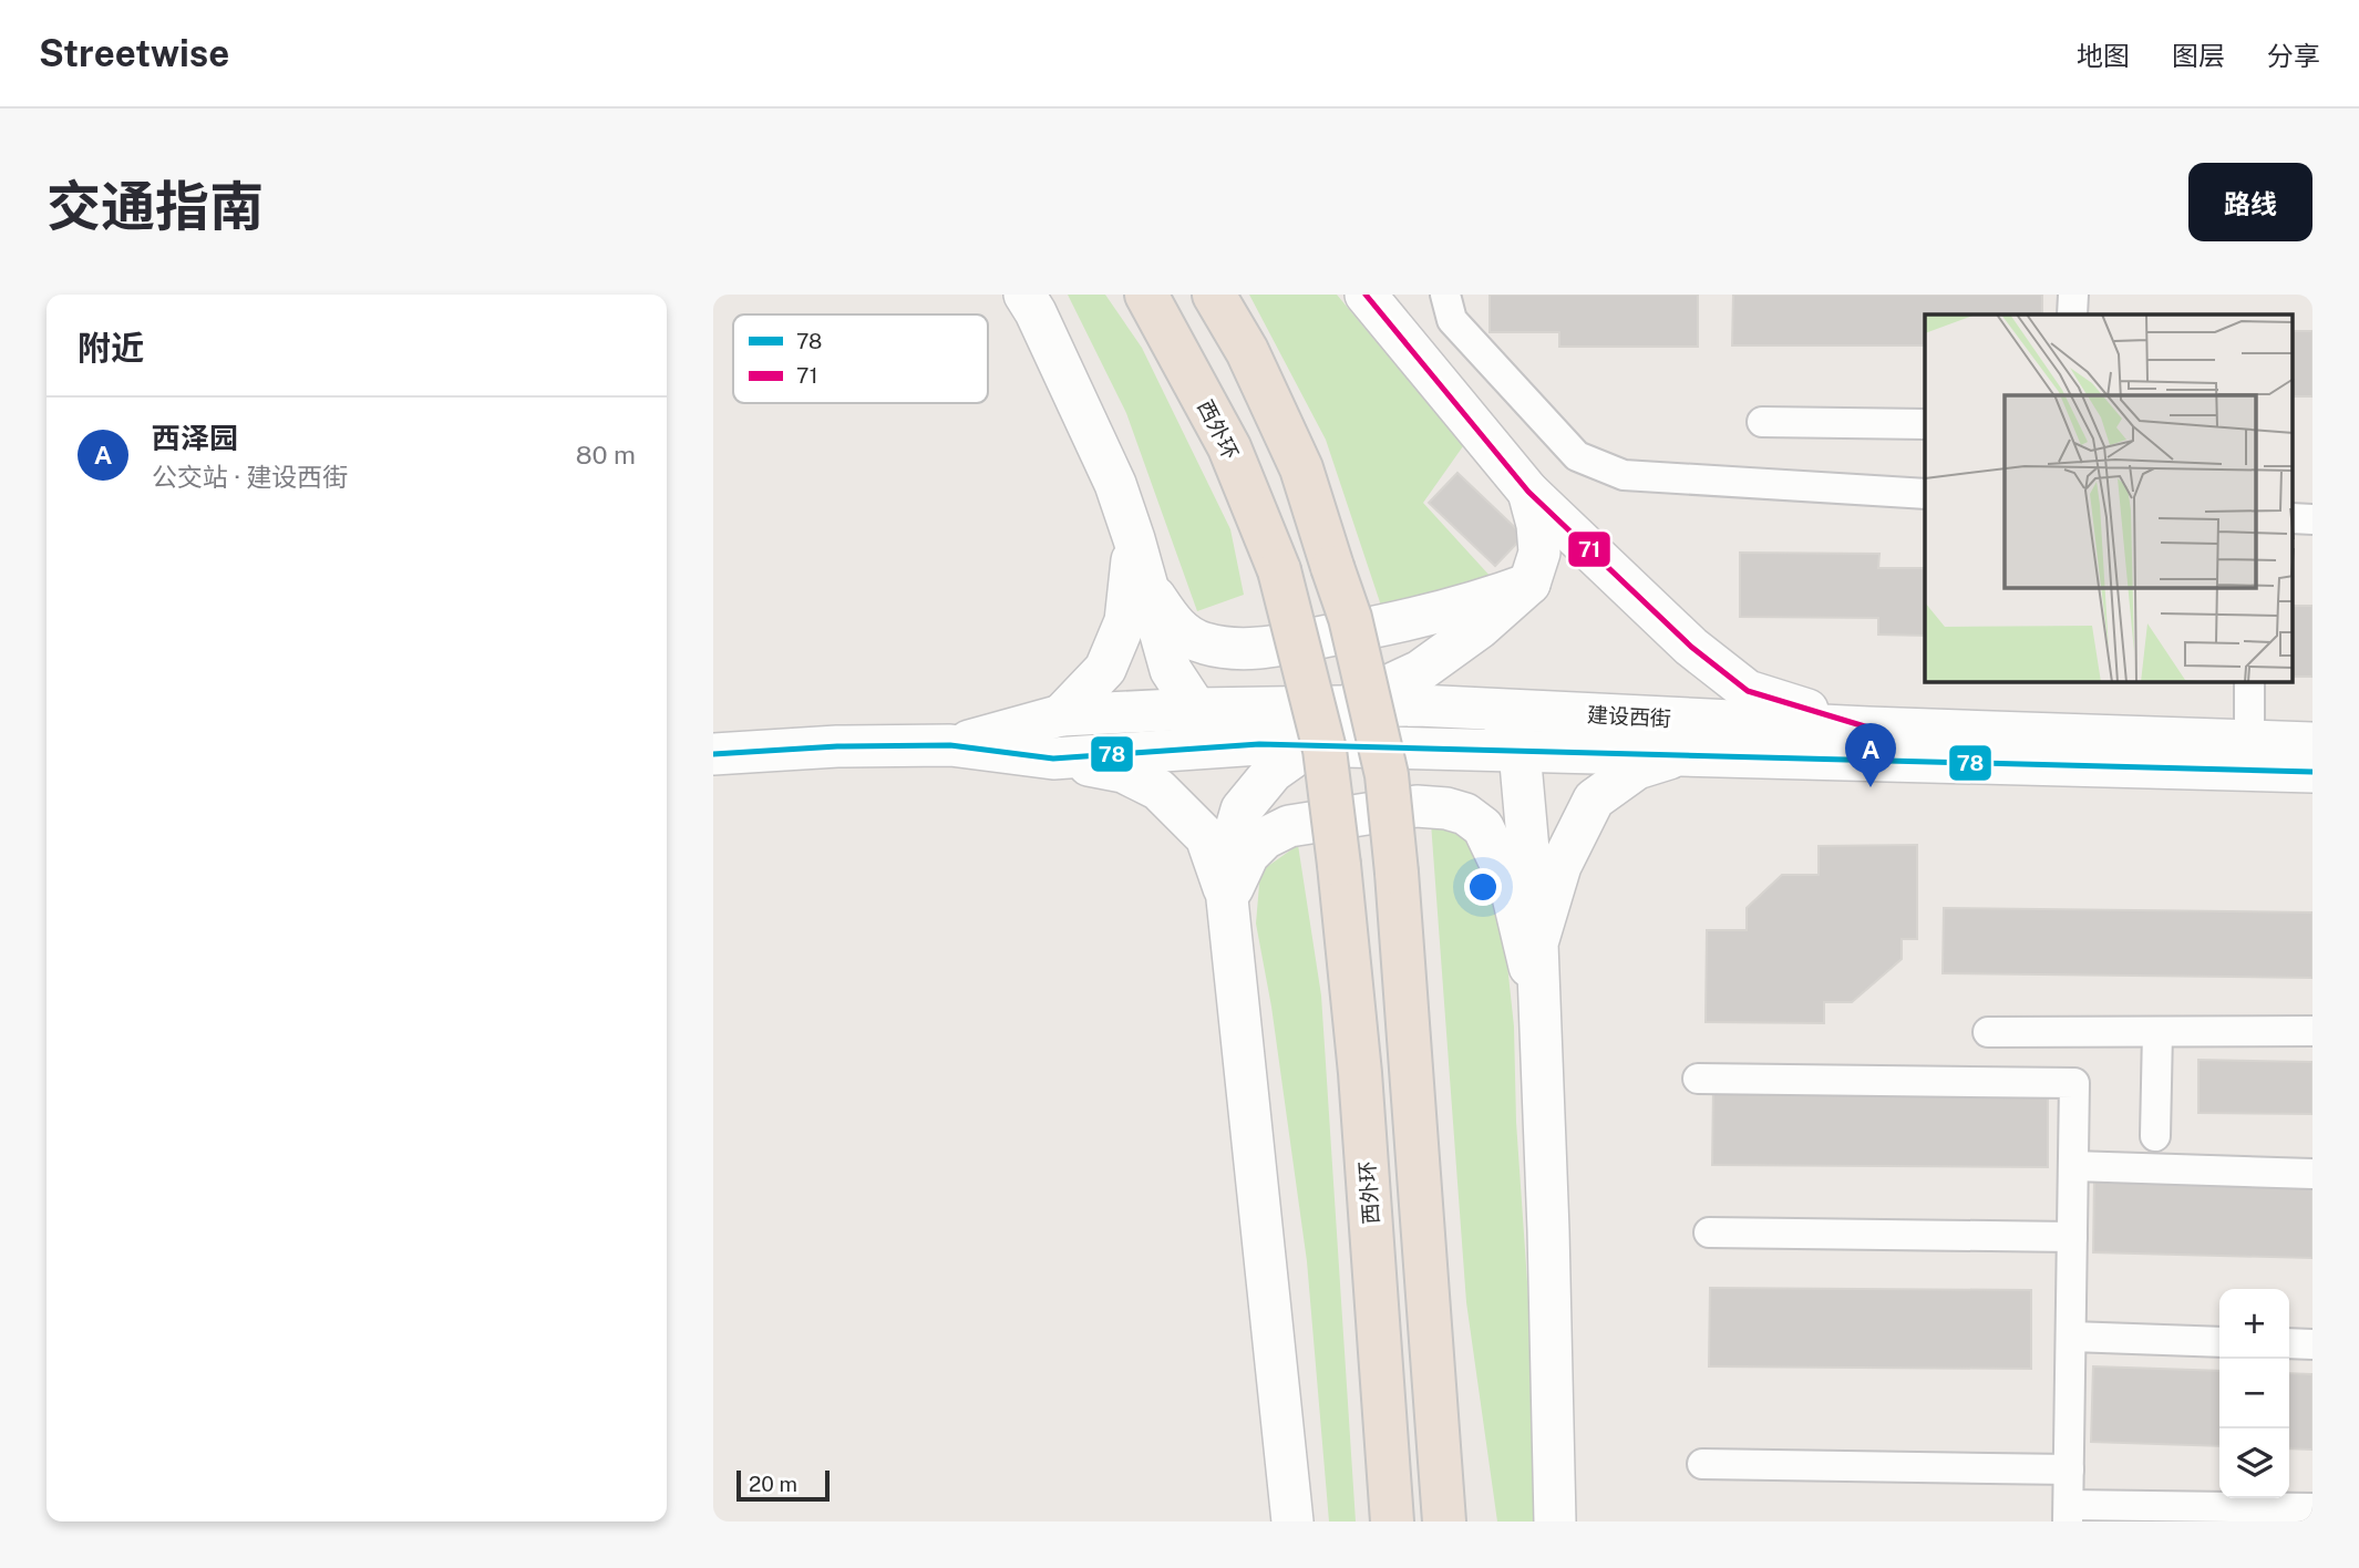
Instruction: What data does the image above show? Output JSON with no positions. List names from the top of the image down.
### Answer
{
  "streets": {
    "highway": ["西外环"],
    "main road": ["建设西街"]
  },
  "lines": ["transit line 71", "transit line 78"],
  "legend": ["78", "71"],
  "scale_bar": "20 m",
  "page": {
    "header": "Streetwise",
    "nav": ["地图", "图层", "分享"],
    "title": "交通指南",
    "buttons": "路线",
    "heading": "附近",
    "list": [
      {
        "mark": "A",
        "name": "西泽园",
        "note": "公交站 · 建设西街",
        "value": "80 m"
      }
    ],
    "pins": "A",
    "map_buttons": ["+", "−"],
    "scale": "20 m"
  }
}
